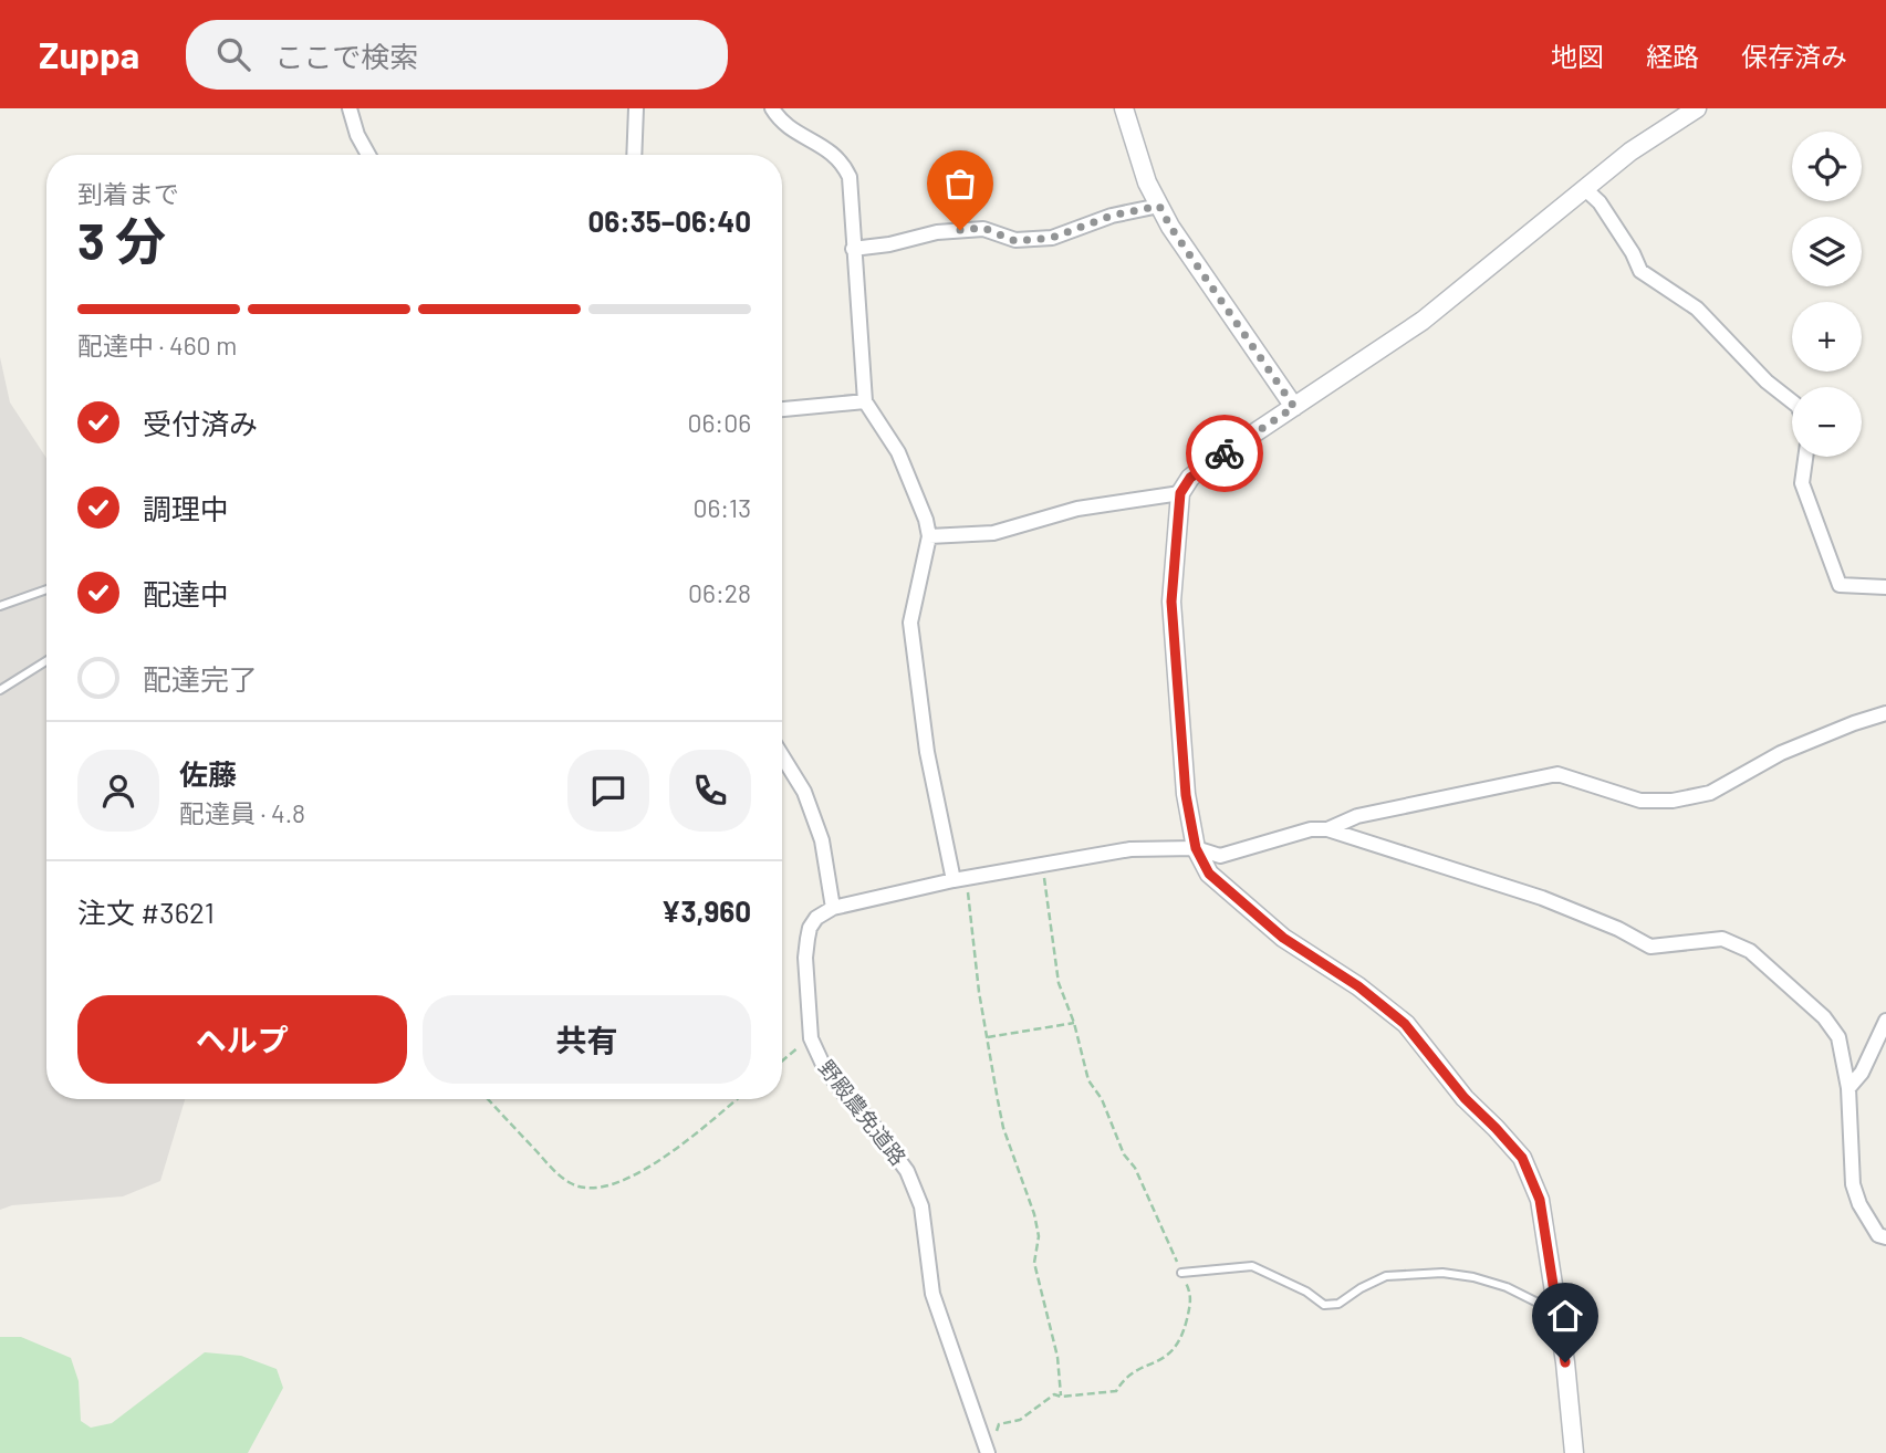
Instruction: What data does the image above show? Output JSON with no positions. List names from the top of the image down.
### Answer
{
  "streets": {
    "street": ["野殿農免道路"]
  },
  "page": {
    "header": "Zuppa",
    "search": "ここで検索",
    "nav": ["地図", "経路", "保存済み"],
    "map_buttons": ["+", "−"],
    "heading": ["3 分", "到着まで", "06:35–06:40"],
    "panel": [
      "佐藤",
      "配達員 · 4.8",
      "注文 #3621",
      "¥3,960"
    ],
    "bar": "配達中 · 460 m",
    "list": [
      ["受付済み", "06:06"],
      ["調理中", "06:13"],
      ["配達中", "06:28"],
      "配達完了"
    ],
    "buttons": ["ヘルプ", "共有"]
  }
}
